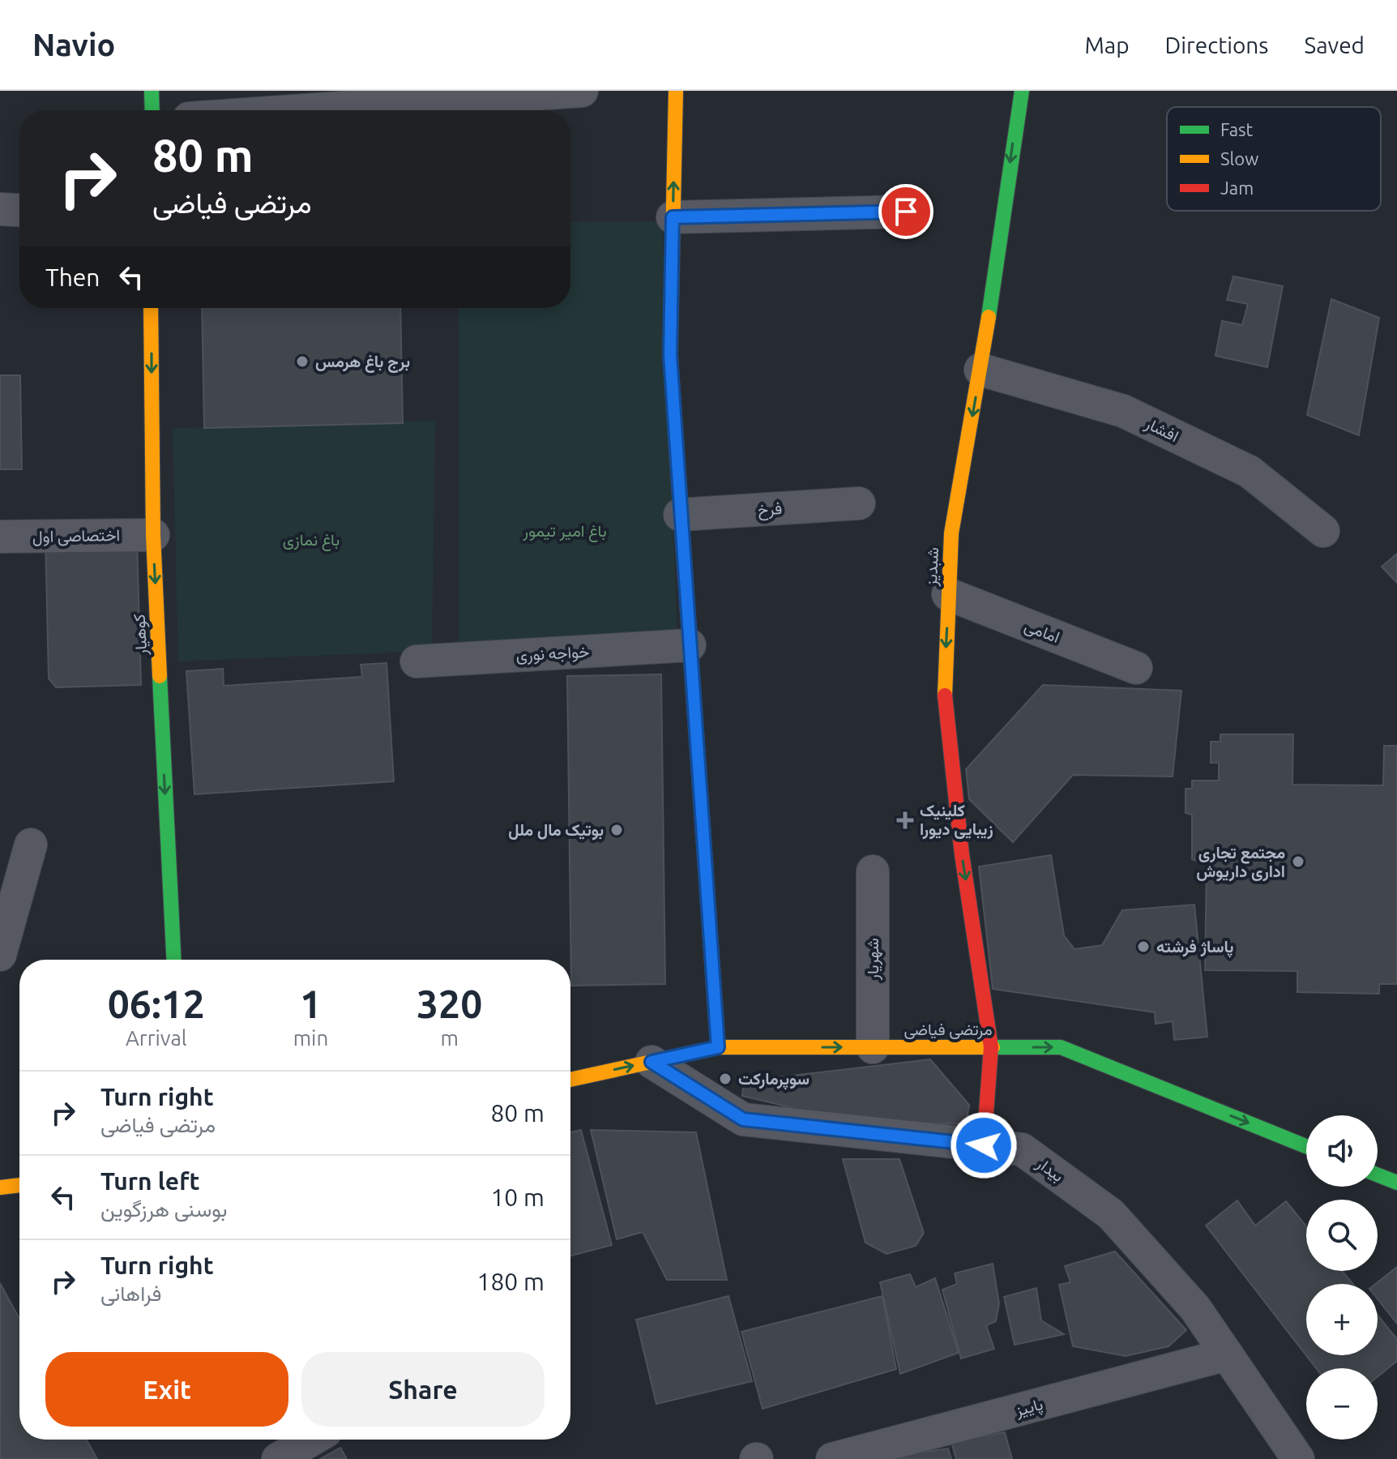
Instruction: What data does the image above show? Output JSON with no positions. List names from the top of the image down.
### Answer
{
  "streets": {
    "street": [
      "افشار",
      "فرخ",
      "اختصاصی اول",
      "شبدیز",
      "امامی",
      "کوهیار",
      "خواجه نوری",
      "شهریار",
      "مرتضی فیاضی",
      "بیدار",
      "پاییز"
    ]
  },
  "crossings": [
    ["افشار", "شبدیز"],
    ["اختصاصی اول", "کوهیار"],
    ["شبدیز", "امامی"],
    ["شبدیز", "مرتضی فیاضی"],
    ["شبدیز", "بیدار"],
    ["شهریار", "مرتضی فیاضی"],
    ["مرتضی فیاضی", "بیدار"],
    ["بیدار", "پاییز"]
  ],
  "one_way": ["شبدیز", "کوهیار", "مرتضی فیاضی"],
  "parks": ["باغ امیر تیمور", "باغ نمازی"],
  "places": {
    "other": [
      "برج باغ هرمس",
      "بوتیک مال ملل",
      "مجتمع تجاری اداری داریوش",
      "پاساژ فرشته",
      "سوپرمارکت"
    ],
    "health": ["کلینیک زیبایی دیورا"]
  },
  "legend": ["Fast", "Slow", "Jam"],
  "page": {
    "header": "Navio",
    "nav": ["Map", "Directions", "Saved"],
    "turn": ["80 m", "مرتضی فیاضی"],
    "then": "Then",
    "eta": [
      "06:12",
      "Arrival",
      "1",
      "min",
      "320",
      "m"
    ],
    "list": [
      {
        "name": "Turn right",
        "note": "مرتضی فیاضی",
        "value": "80 m"
      },
      {
        "name": "Turn left",
        "note": "بوسنی هرزگوین",
        "value": "10 m"
      },
      {
        "name": "Turn right",
        "note": "فراهانی",
        "value": "180 m"
      }
    ],
    "map_buttons": ["+", "−"],
    "buttons": ["Exit", "Share"]
  }
}
